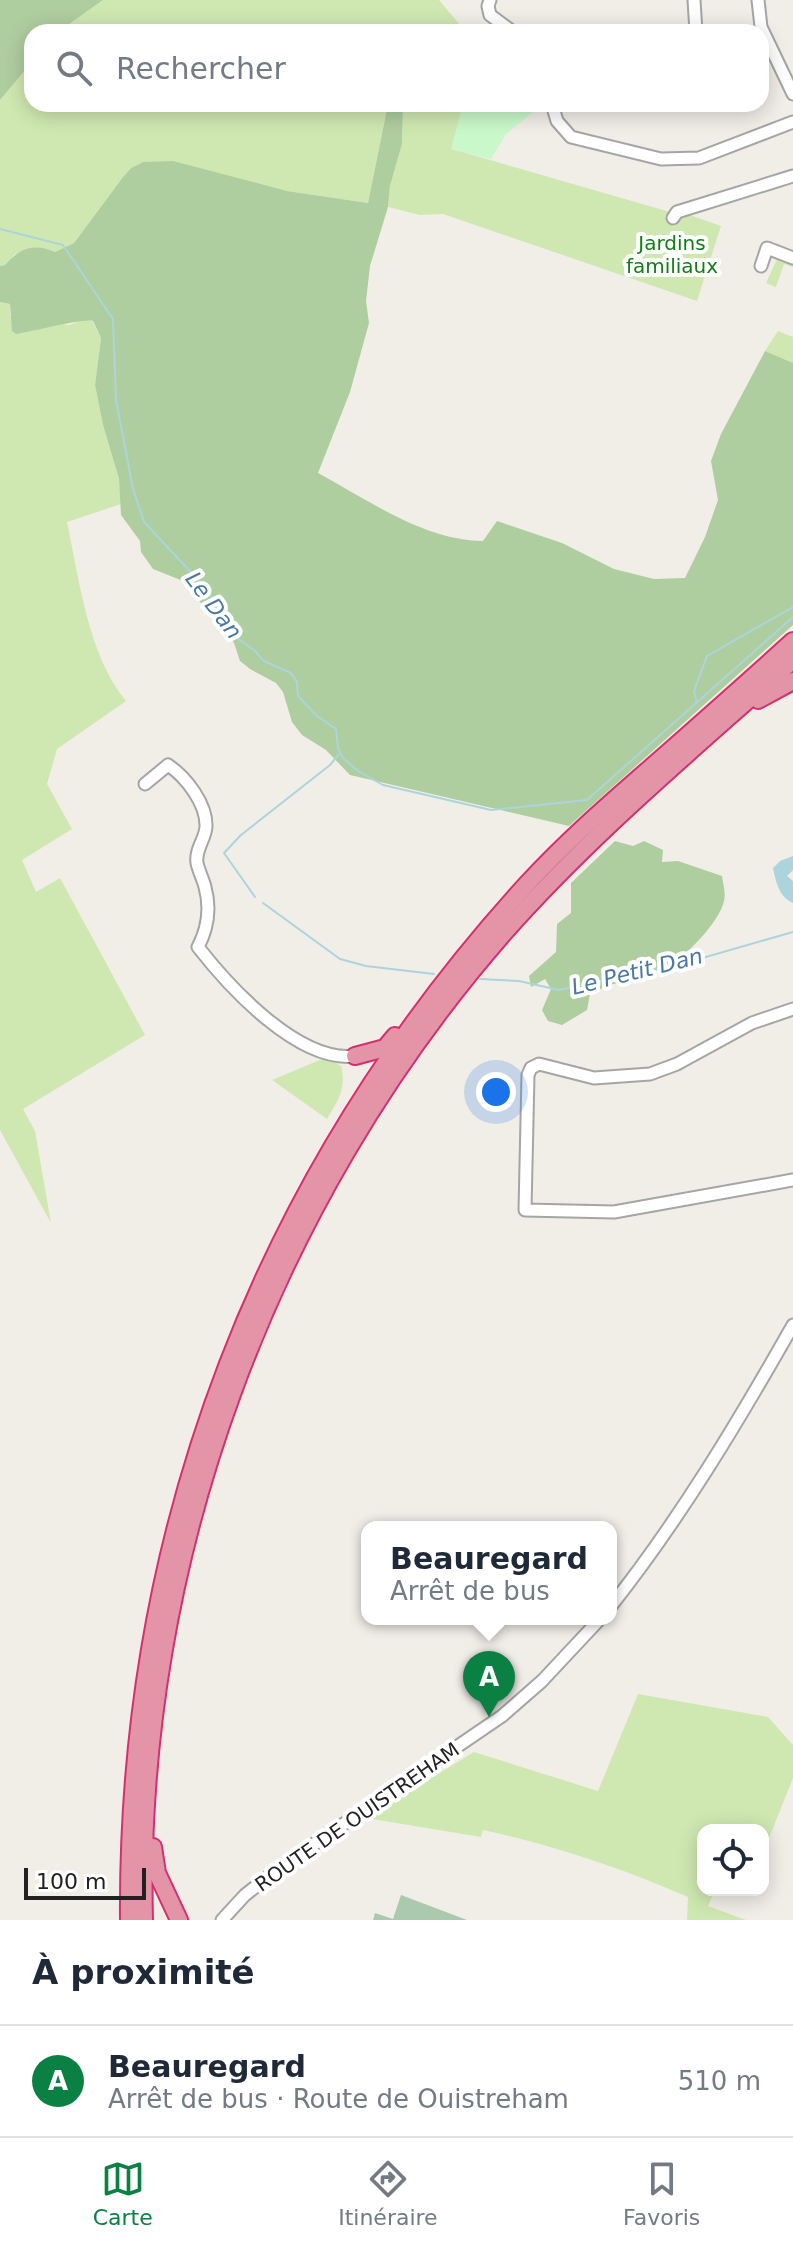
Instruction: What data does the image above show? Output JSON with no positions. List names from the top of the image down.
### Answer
{
  "streets": {
    "street": ["ROUTE DE OUISTREHAM"]
  },
  "water": ["Le Dan", "Le Petit Dan"],
  "parks": ["Jardins familiaux"],
  "scale_bar": "100 m",
  "page": {
    "search": "Rechercher",
    "popup": ["Beauregard", "Arrêt de bus"],
    "pins": "A",
    "scale": "100 m",
    "heading": "À proximité",
    "list": [
      {
        "mark": "A",
        "name": "Beauregard",
        "note": "Arrêt de bus · Route de Ouistreham",
        "value": "510 m"
      }
    ],
    "nav": ["Carte", "Itinéraire", "Favoris"]
  }
}
